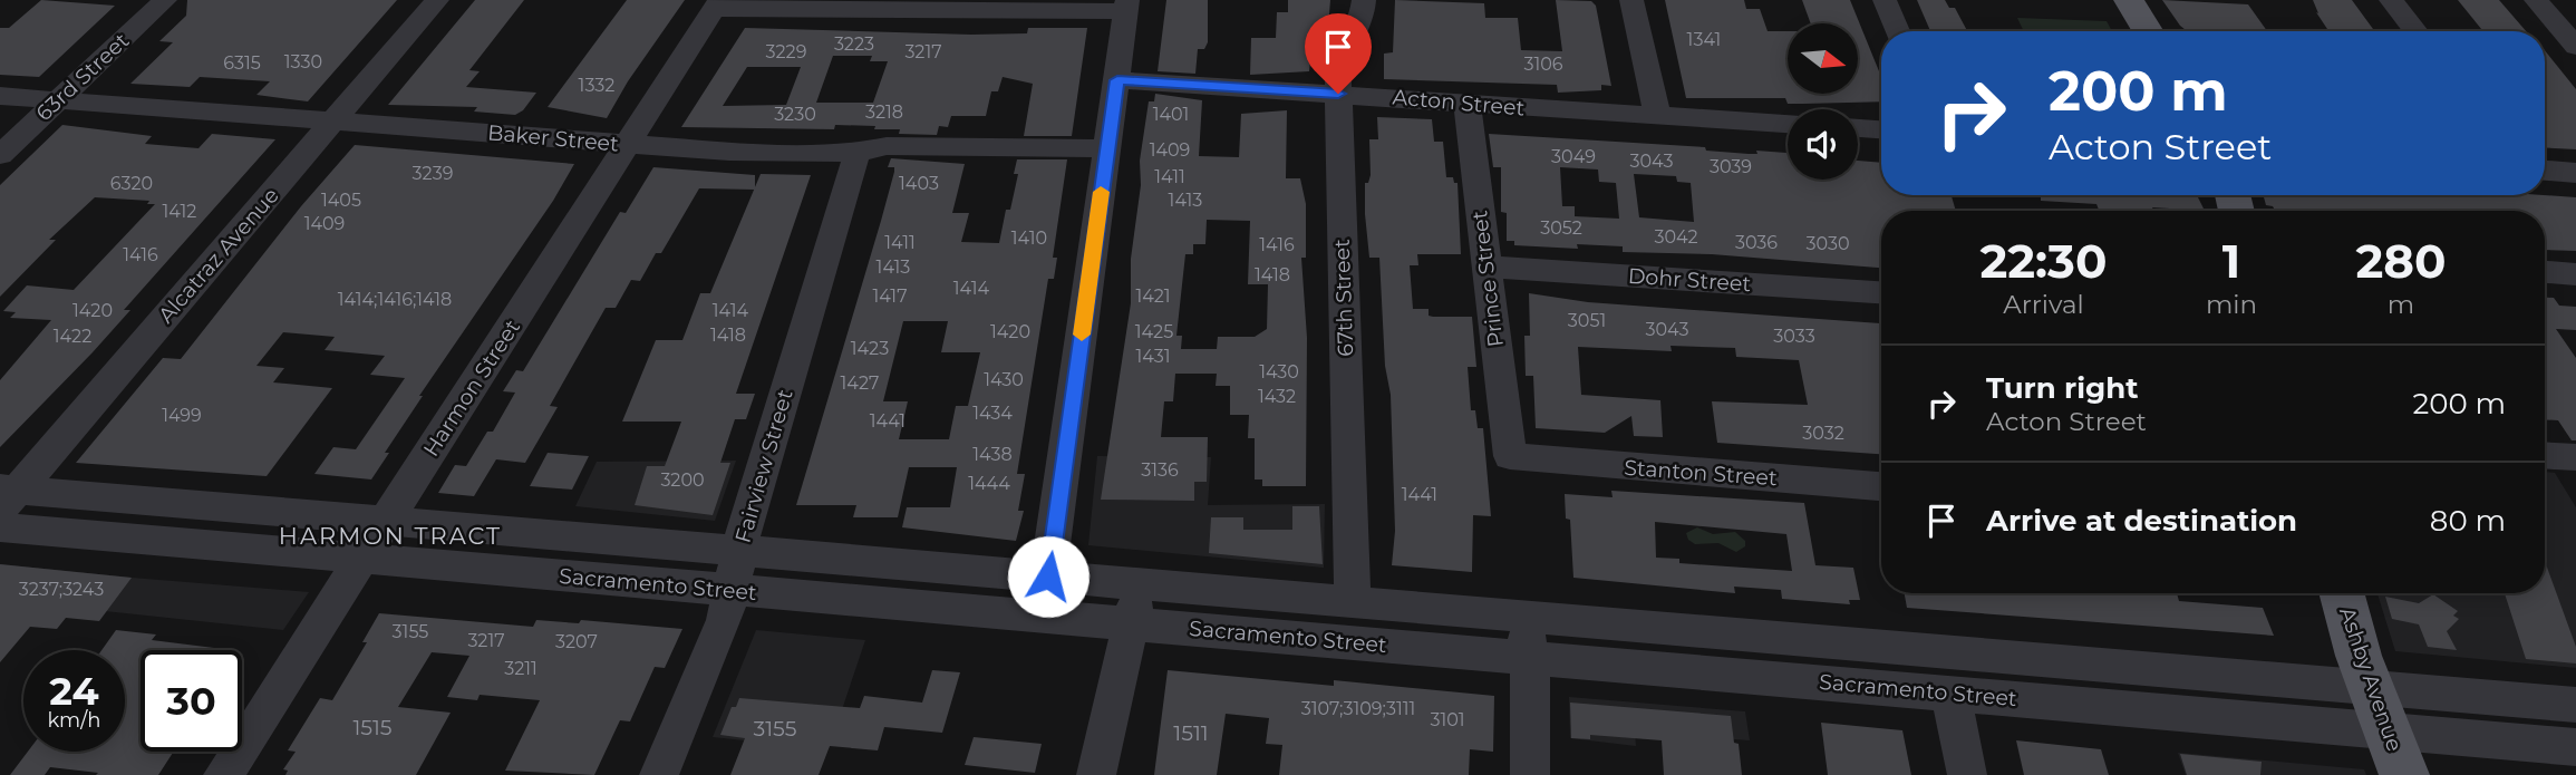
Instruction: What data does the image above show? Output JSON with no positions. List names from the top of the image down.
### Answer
{
  "streets": {
    "main road": ["Ashby Avenue"],
    "street": [
      "63rd Street",
      "Acton Street",
      "Baker Street",
      "Alcatraz Avenue",
      "Prince Street",
      "Dohr Street",
      "67th Street",
      "Harmon Street",
      "Fairview Street",
      "Stanton Street",
      "Sacramento Street"
    ]
  },
  "crossings": [
    ["63rd Street", "Baker Street"],
    ["Acton Street", "Prince Street"],
    ["Acton Street", "67th Street"],
    ["Baker Street", "Alcatraz Avenue"],
    ["Baker Street", "Harmon Street"],
    ["Baker Street", "Fairview Street"],
    ["Alcatraz Avenue", "Sacramento Street"],
    ["Prince Street", "Dohr Street"],
    ["Prince Street", "Stanton Street"],
    ["67th Street", "Sacramento Street"],
    ["Harmon Street", "Sacramento Street"],
    ["Fairview Street", "Sacramento Street"],
    ["Sacramento Street", "Ashby Avenue"]
  ],
  "districts": ["HARMON TRACT"],
  "house_numbers": [
    "1341",
    "3223",
    "3229",
    "3217",
    "1330",
    "6315",
    "3106",
    "1332",
    "3218",
    "3230",
    "1401",
    "1409",
    "3049",
    "3043",
    "3039",
    "3239",
    "1411",
    "6320",
    "1403",
    "1405",
    "1413",
    "1412",
    "1409",
    "3052",
    "3042",
    "1410",
    "1411",
    "3036",
    "3030",
    "1416",
    "1416",
    "1413",
    "1418",
    "1414",
    "1417",
    "1421",
    "1414;1416;1418",
    "1420",
    "1414",
    "3051",
    "3043",
    "1420",
    "1425",
    "1418",
    "1422",
    "3033",
    "1423",
    "1431",
    "1430",
    "1430",
    "1427",
    "1432",
    "1434",
    "1499",
    "1441",
    "3032",
    "1438",
    "3136",
    "3200",
    "1444",
    "1441",
    "3237;3243",
    "3155",
    "3217",
    "3207",
    "3211",
    "3107;3109;3111",
    "3101",
    "1515",
    "3155",
    "1511"
  ],
  "north": "right",
  "page": {
    "turn": ["200 m", "Acton Street"],
    "eta": [
      "22:30",
      "Arrival",
      "1",
      "min",
      "280",
      "m"
    ],
    "list": [
      {
        "name": "Turn right",
        "note": "Acton Street",
        "value": "200 m"
      },
      {
        "name": "Arrive at destination",
        "value": "80 m"
      }
    ],
    "speed": "24 km/h",
    "limit": "30"
  }
}
